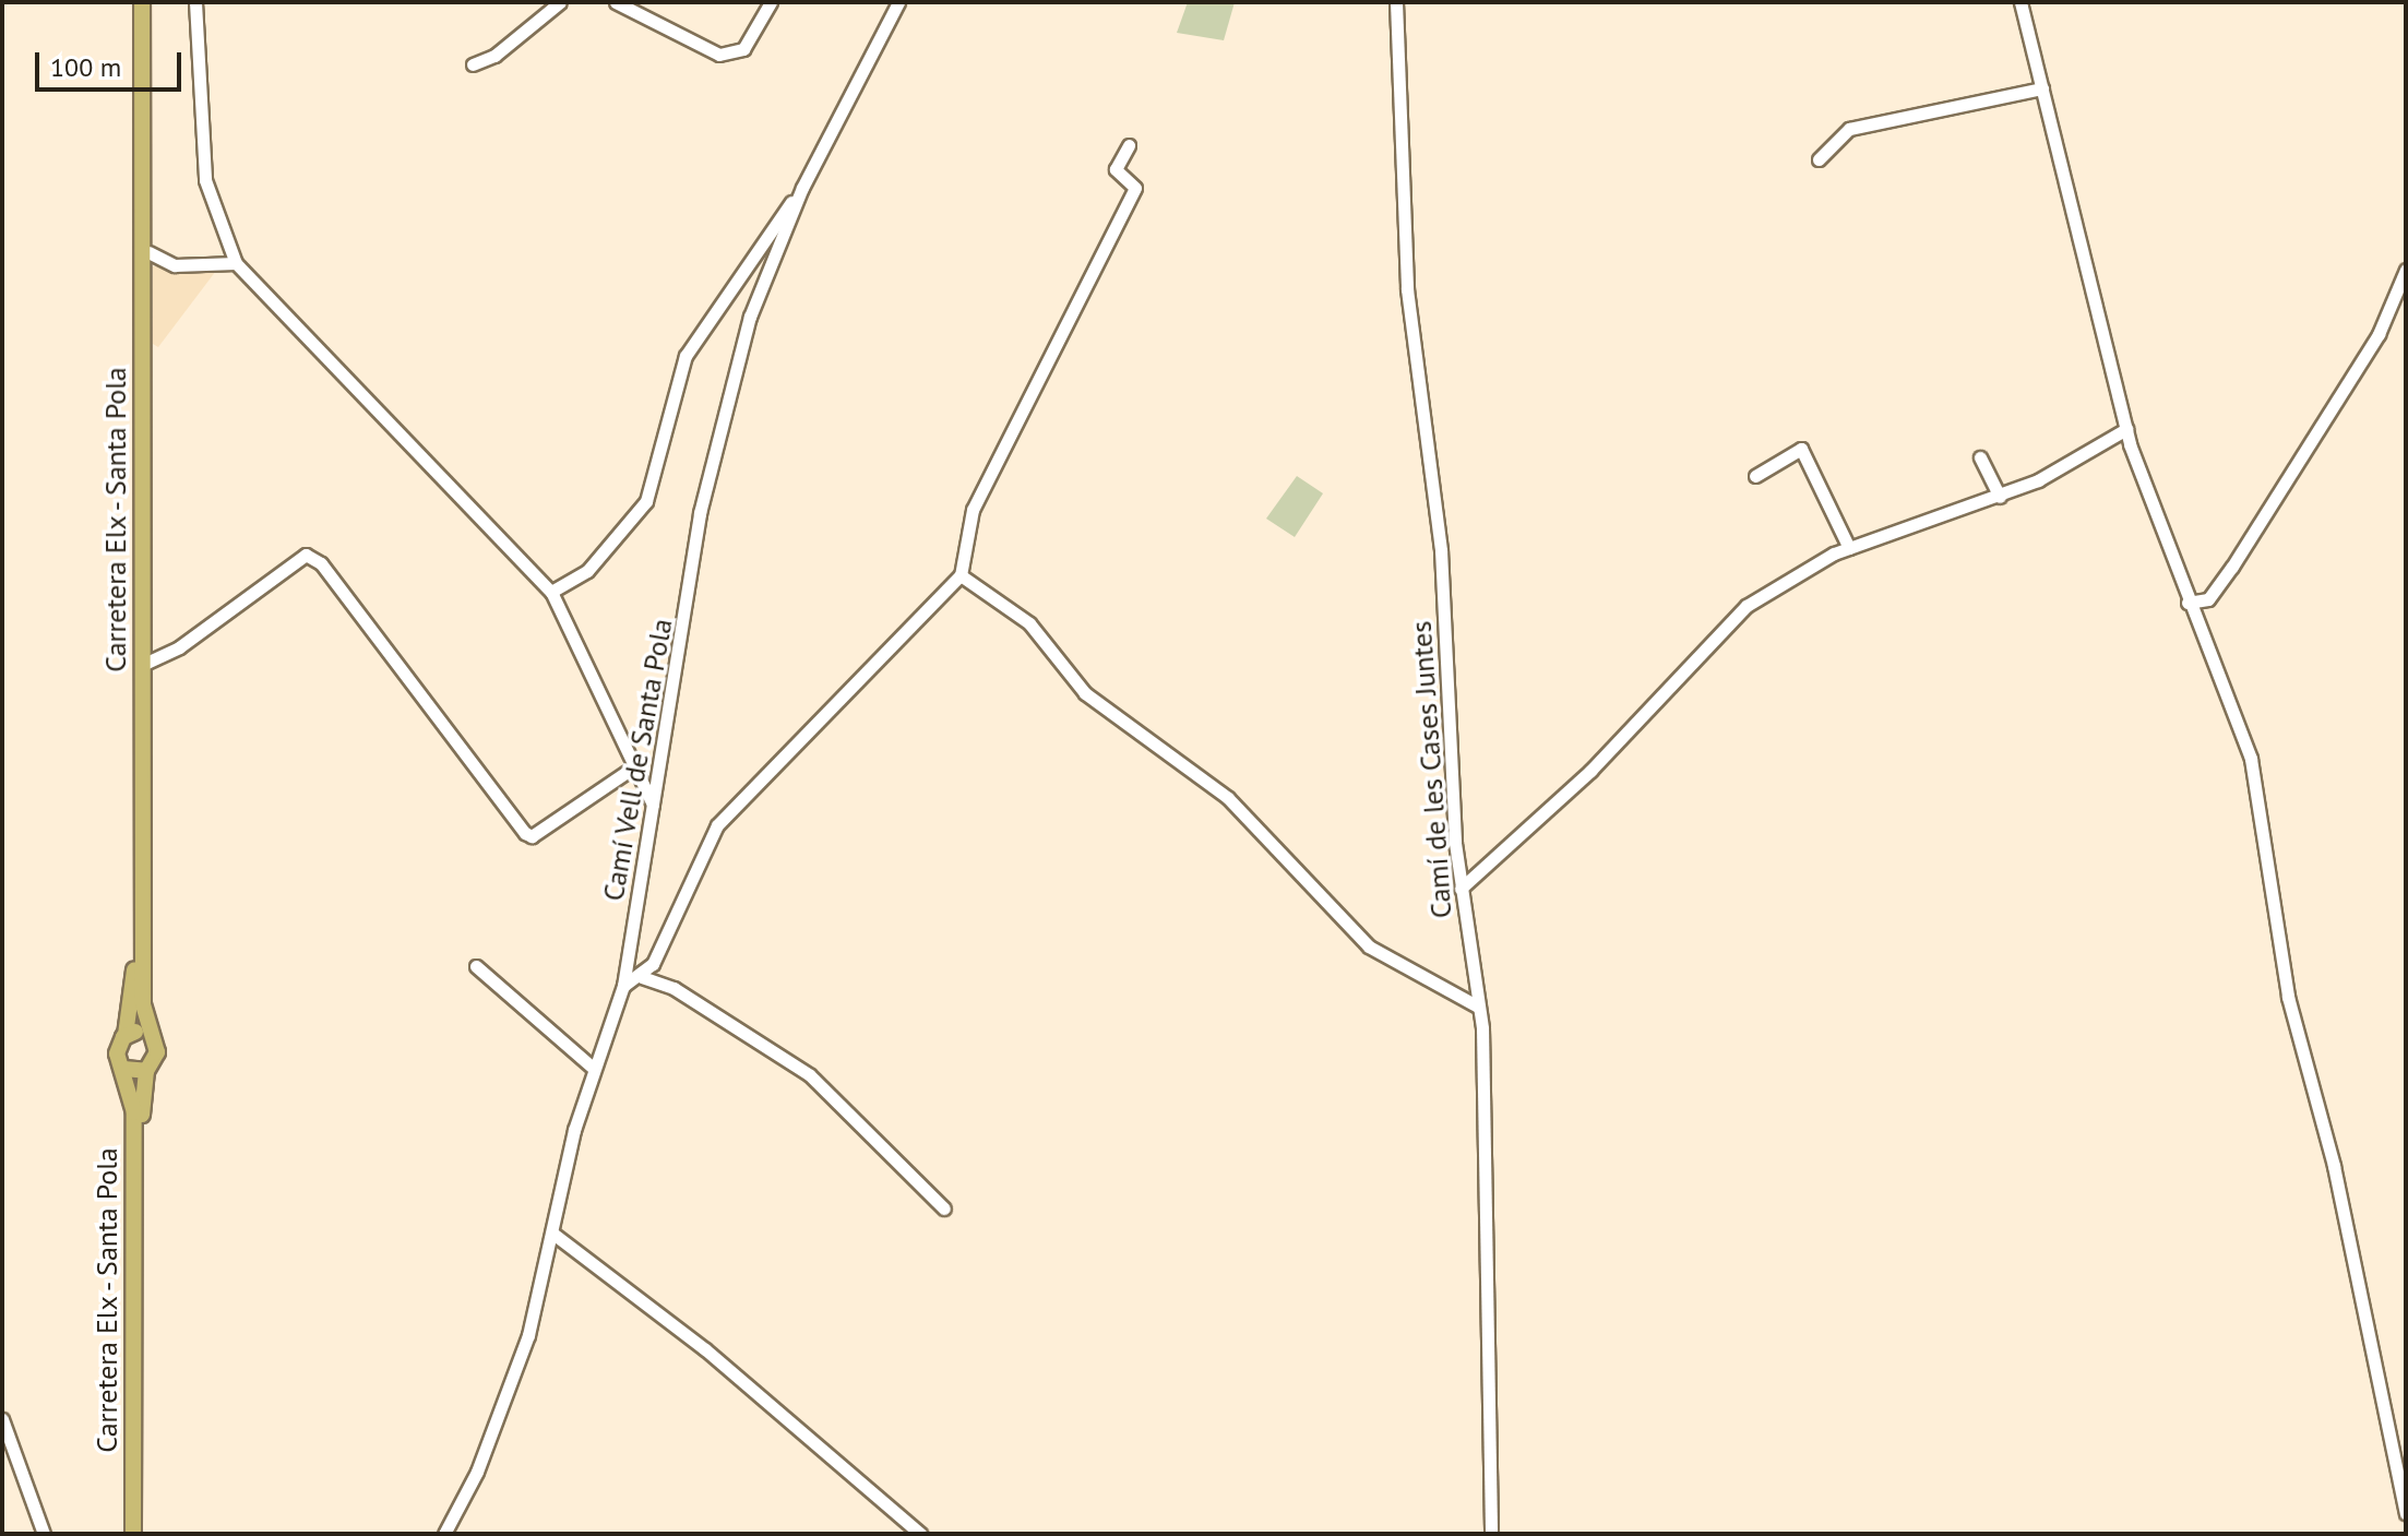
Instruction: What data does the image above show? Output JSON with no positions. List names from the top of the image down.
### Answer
{
  "streets": {
    "main road": ["Carretera Elx - Santa Pola"],
    "street": ["Camí Vell de Santa Pola", "Camí de les Cases Juntes"]
  },
  "scale_bar": "100 m"
}
